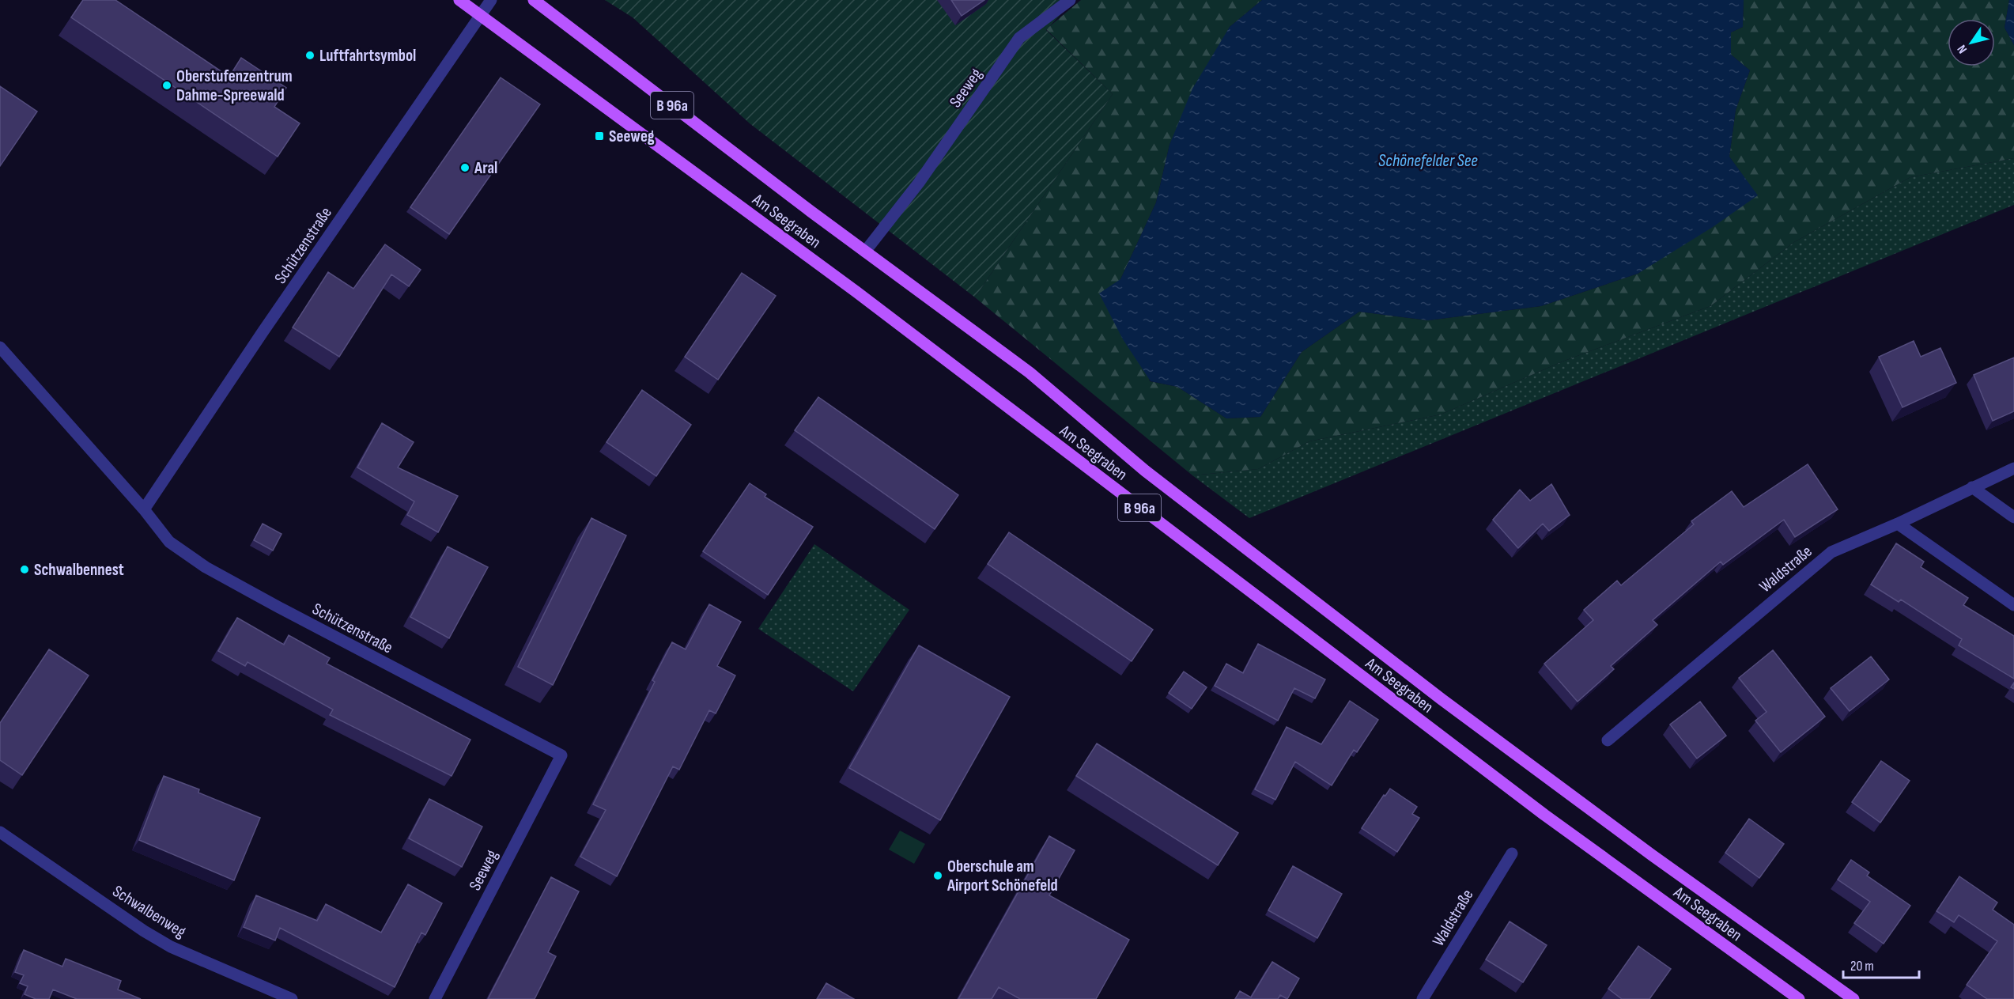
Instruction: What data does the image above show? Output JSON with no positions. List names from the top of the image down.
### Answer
{
  "streets": {
    "main road": ["B 96a", "Am Seegraben"],
    "street": [
      "Seeweg",
      "Schützenstraße",
      "Waldstraße",
      "Schwalbenweg"
    ]
  },
  "crossings": [
    ["Seeweg", "Am Seegraben"],
    ["Seeweg", "Schützenstraße"],
    ["Am Seegraben", "Schützenstraße"]
  ],
  "water": ["Schönefelder See"],
  "places": {
    "other": [
      "Luftfahrtsymbol",
      "Oberstufenzentrum Dahme-Spreewald",
      "Aral",
      "Schwalbennest",
      "Oberschule am Airport Schönefeld"
    ],
    "transit": ["Seeweg"]
  },
  "scale_bar": "20 m",
  "north": "bottom left"
}
